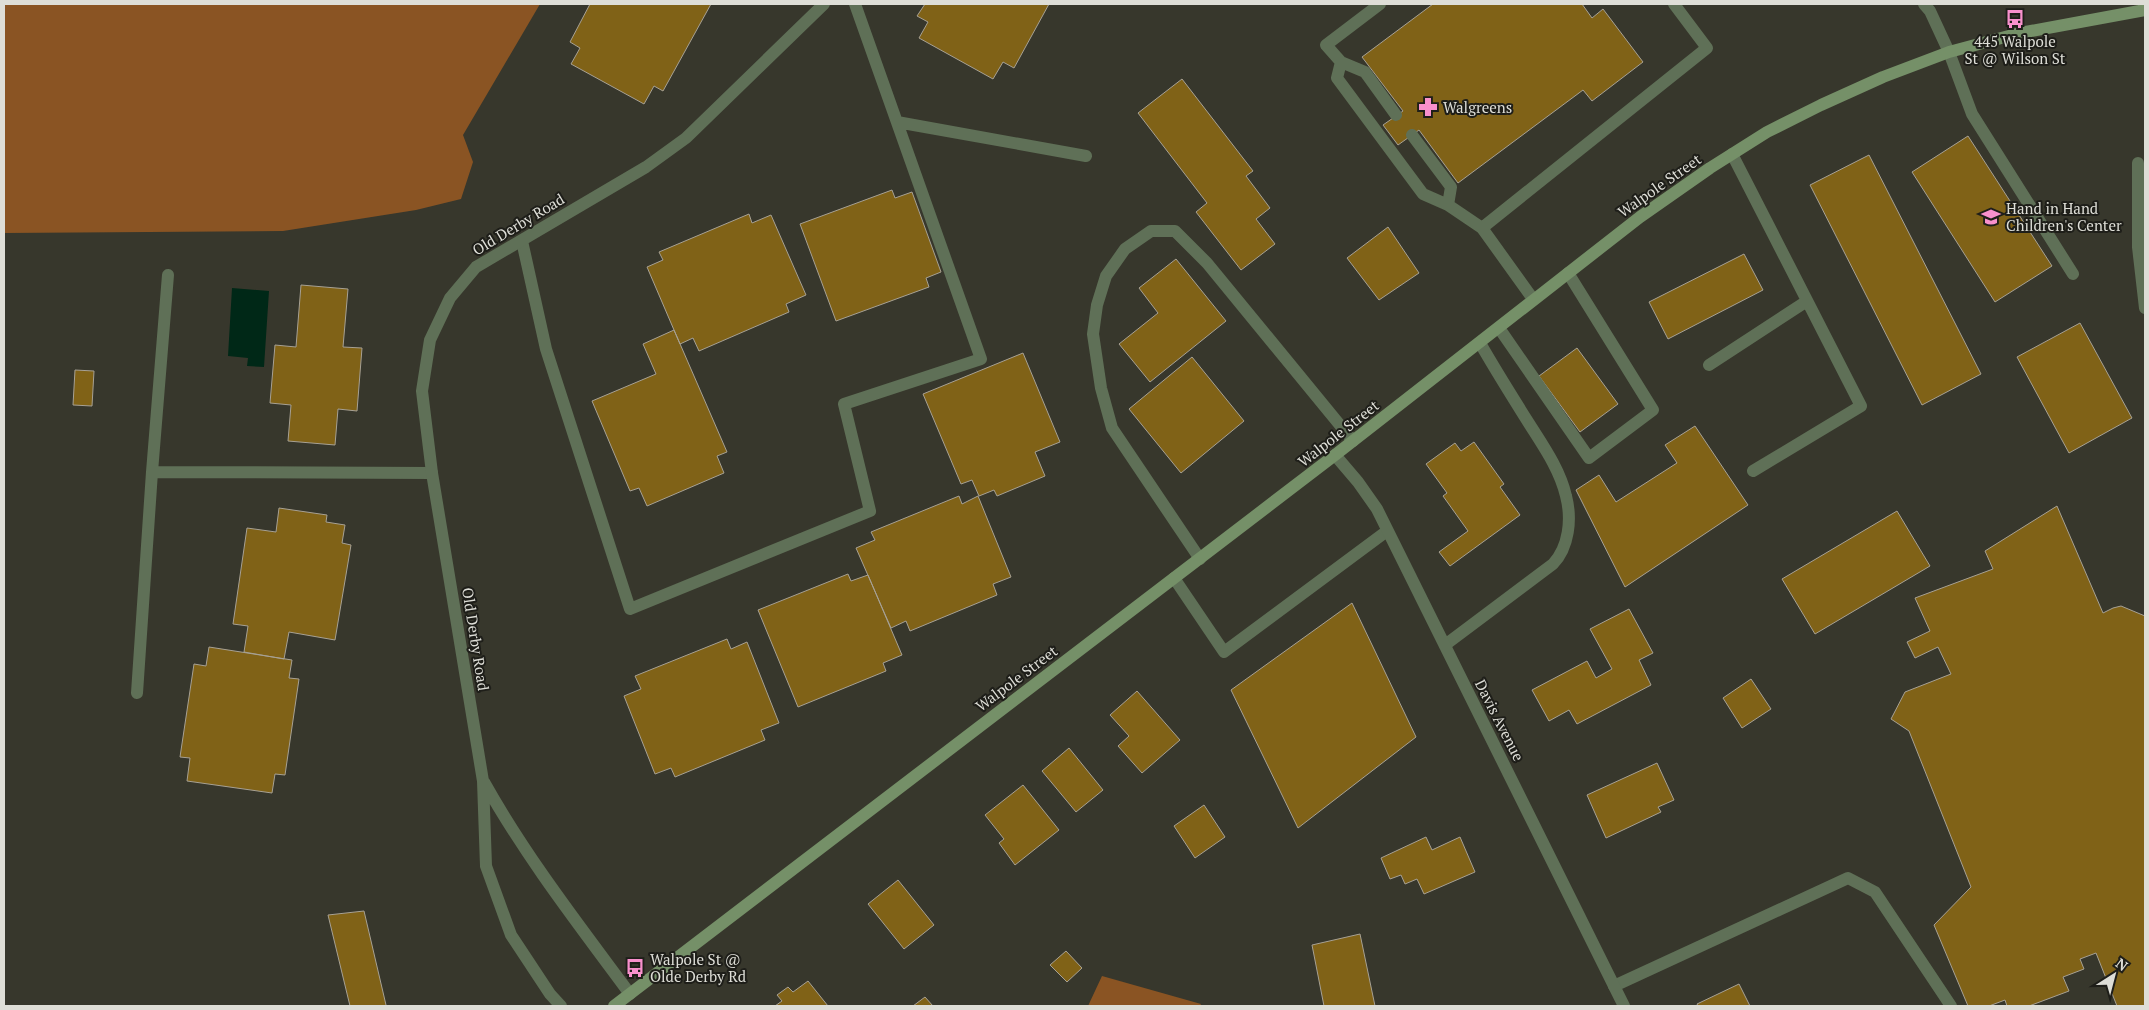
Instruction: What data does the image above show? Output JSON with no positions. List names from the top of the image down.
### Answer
{
  "streets": {
    "main road": ["Walpole Street"],
    "street": ["Old Derby Road", "Davis Avenue"]
  },
  "crossings": [
    ["Walpole Street", "Old Derby Road"],
    ["Walpole Street", "Davis Avenue"]
  ],
  "places": {
    "bus stop": ["445 Walpole St @ Wilson St", "Walpole St @ Olde Derby Rd"],
    "pharmacy": ["Walgreens"],
    "school or university": ["Hand in Hand Children's Center"]
  },
  "north": "top right"
}
